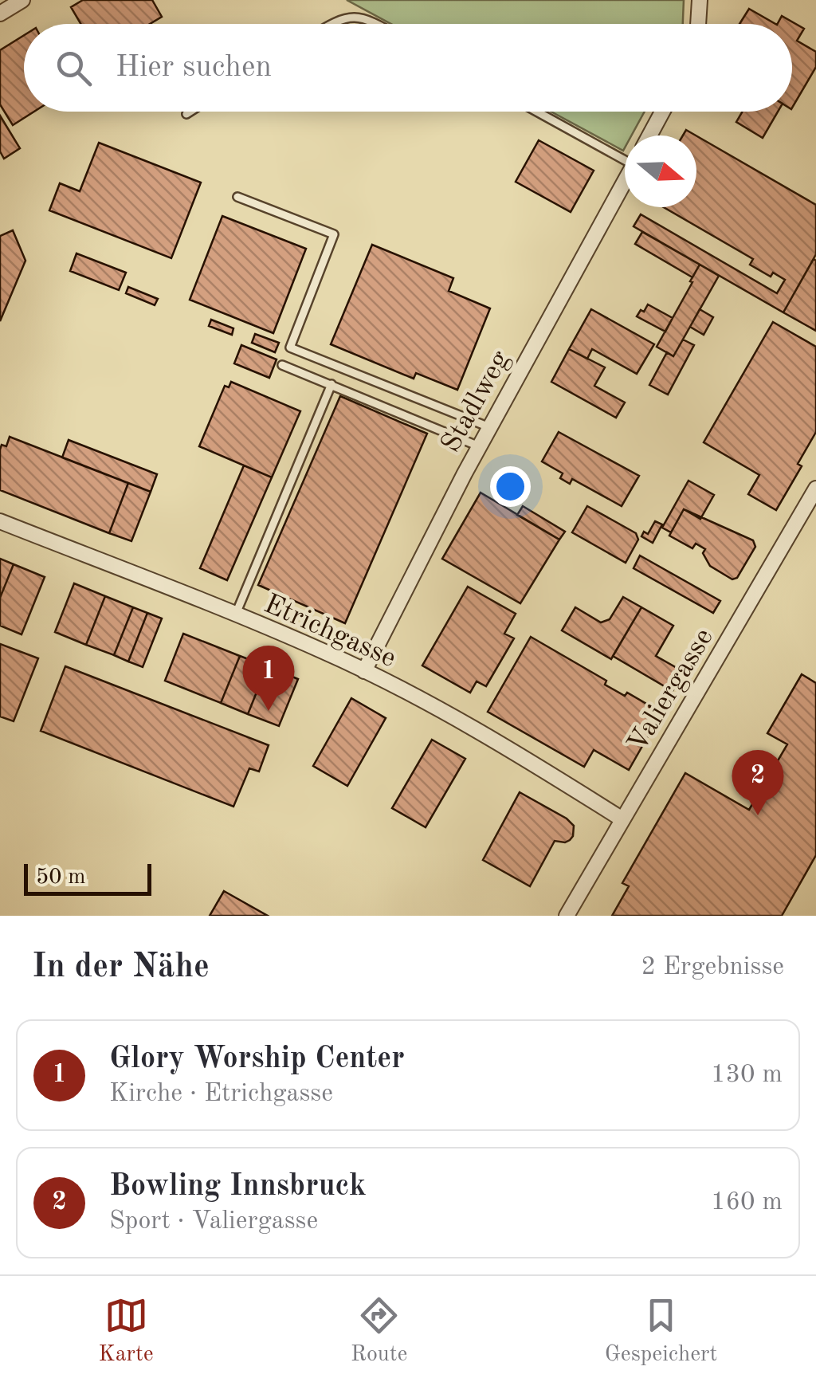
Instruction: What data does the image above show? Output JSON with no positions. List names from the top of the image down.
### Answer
{
  "streets": {
    "street": ["Stadlweg", "Etrichgasse", "Valiergasse"]
  },
  "crossings": [
    ["Stadlweg", "Etrichgasse"],
    ["Etrichgasse", "Valiergasse"]
  ],
  "scale_bar": "50 m",
  "north": "right",
  "page": {
    "search": "Hier suchen",
    "pins": ["1", "2"],
    "scale": "50 m",
    "heading": ["In der Nähe", "2 Ergebnisse"],
    "list": [
      {
        "mark": "1",
        "name": "Glory Worship Center",
        "note": "Kirche · Etrichgasse",
        "value": "130 m"
      },
      {
        "mark": "2",
        "name": "Bowling Innsbruck",
        "note": "Sport · Valiergasse",
        "value": "160 m"
      }
    ],
    "nav": ["Karte", "Route", "Gespeichert"]
  }
}
